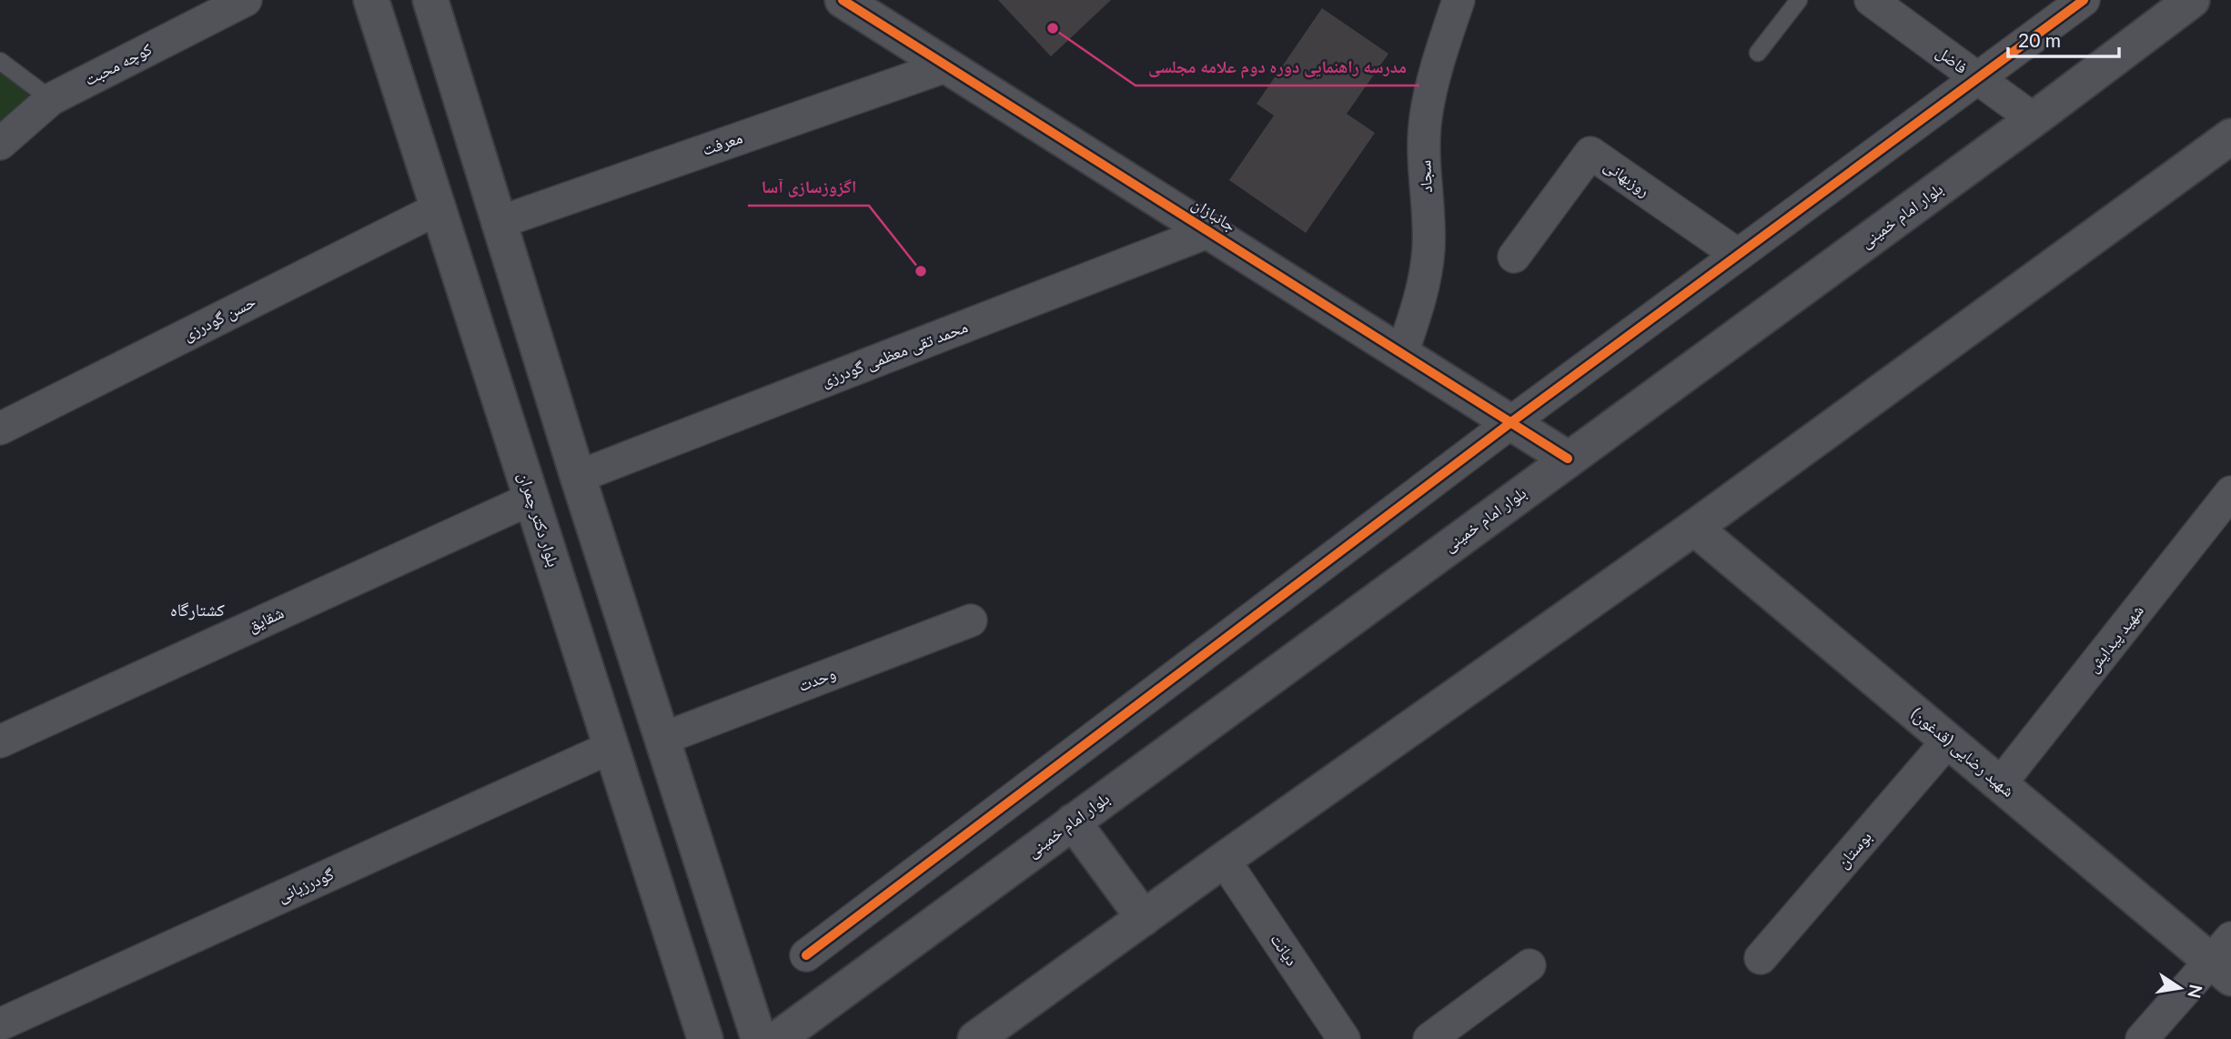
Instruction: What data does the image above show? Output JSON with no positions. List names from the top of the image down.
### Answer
{
  "streets": {
    "main road": [
      "جانبازان",
      "بلوار امام خمینی",
      "بلوار دکتر چمران",
      "(قدغون) شهید رضایی"
    ],
    "street": [
      "فاضل",
      "کوچه محبت",
      "معرفت",
      "سجاد",
      "روزبهانی",
      "حسن گودرزی",
      "محمد تقی معظمی گودرزی",
      "شقایق",
      "شهید پیدایش",
      "وحدت",
      "بوستان",
      "گودرزیانی",
      "دیانت"
    ]
  },
  "crossings": [
    ["فاضل", "بلوار امام خمینی"],
    ["معرفت", "جانبازان"],
    ["سجاد", "جانبازان"],
    ["جانبازان", "بلوار امام خمینی"],
    ["جانبازان", "محمد تقی معظمی گودرزی"],
    ["حسن گودرزی", "بلوار دکتر چمران"],
    ["بلوار دکتر چمران", "شقایق"],
    ["بلوار دکتر چمران", "گودرزیانی"],
    ["شهید پیدایش", "(قدغون) شهید رضایی"],
    ["(قدغون) شهید رضایی", "بوستان"]
  ],
  "districts": ["کشتارگاه"],
  "places": ["مدرسه راهنمایی دوره دوم علامه مجلسی", "اگزوزسازی آسا"],
  "scale_bar": "20 m",
  "north": "right"
}
